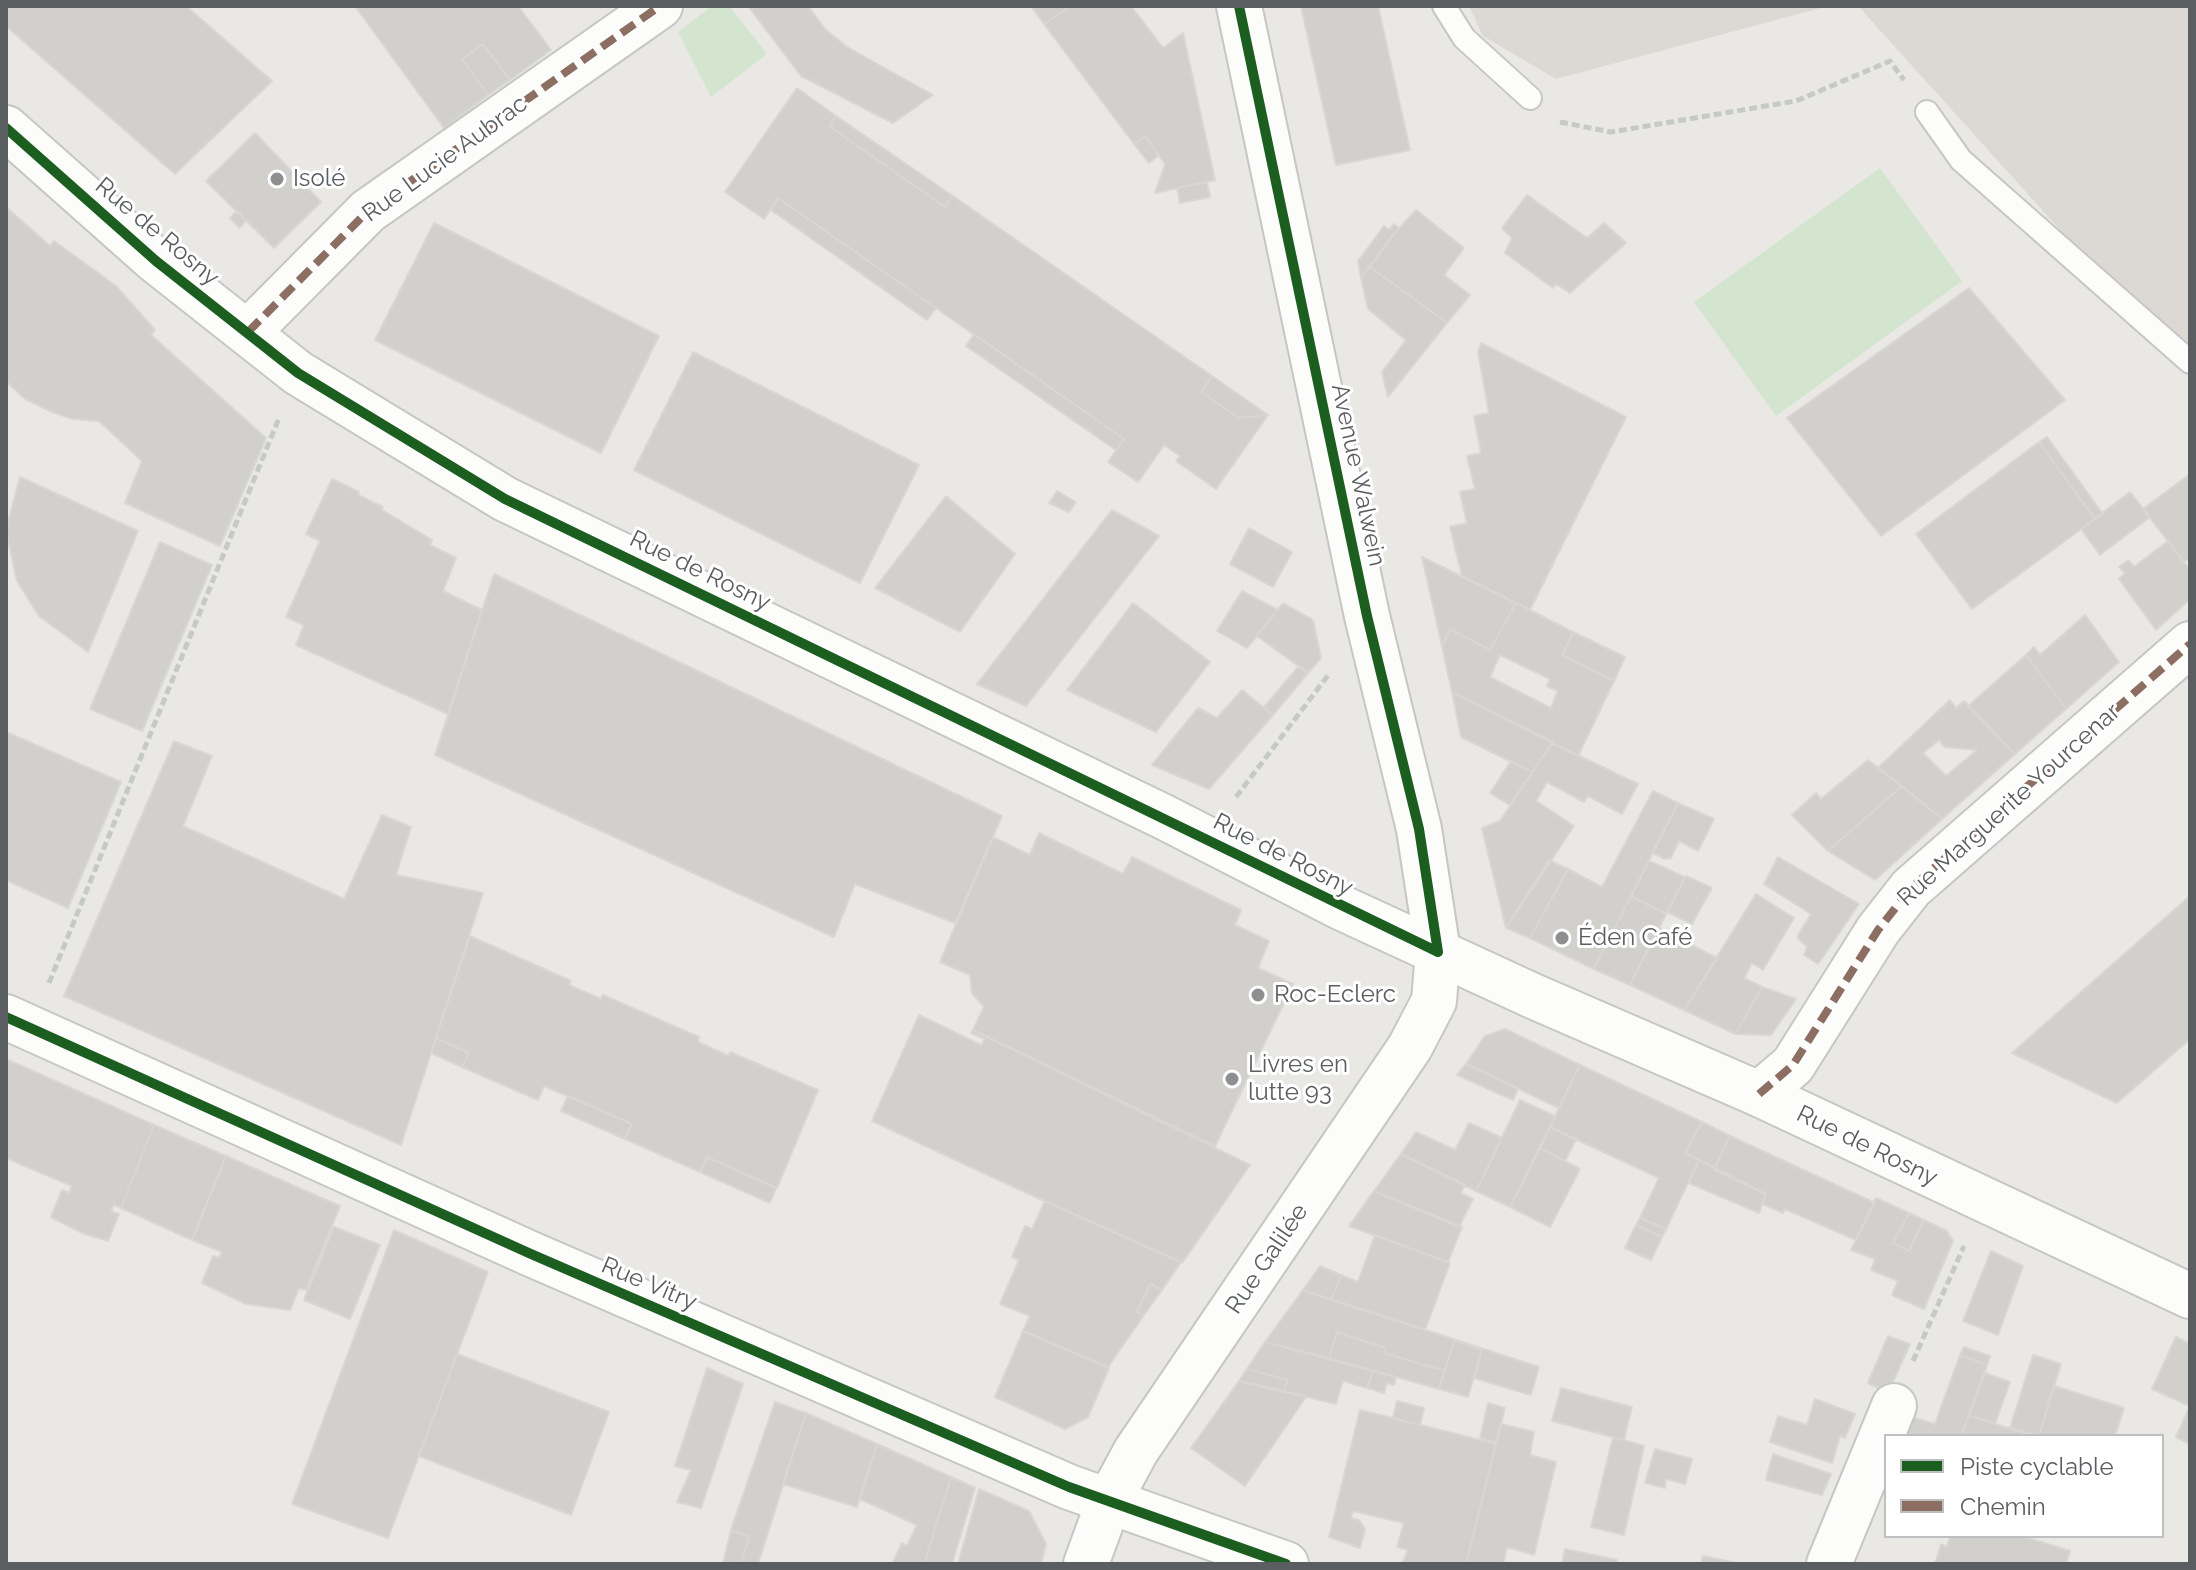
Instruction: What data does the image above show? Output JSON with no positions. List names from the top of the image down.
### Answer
{
  "streets": {
    "main road": [
      "Rue Lucie Aubrac",
      "Rue de Rosny",
      "Avenue Walwein",
      "Rue Marguerite Yourcenar",
      "Rue Galilée",
      "Rue Vitry"
    ]
  },
  "crossings": [
    ["Rue Lucie Aubrac", "Rue de Rosny"],
    ["Rue de Rosny", "Avenue Walwein"],
    ["Rue de Rosny", "Rue Marguerite Yourcenar"],
    ["Rue de Rosny", "Rue Galilée"],
    ["Avenue Walwein", "Rue Galilée"],
    ["Rue Galilée", "Rue Vitry"]
  ],
  "places": [
    "Isolé",
    "Éden Café",
    "Roc-Eclerc",
    "Livres en lutte 93"
  ],
  "legend": ["Piste cyclable", "Chemin"]
}
